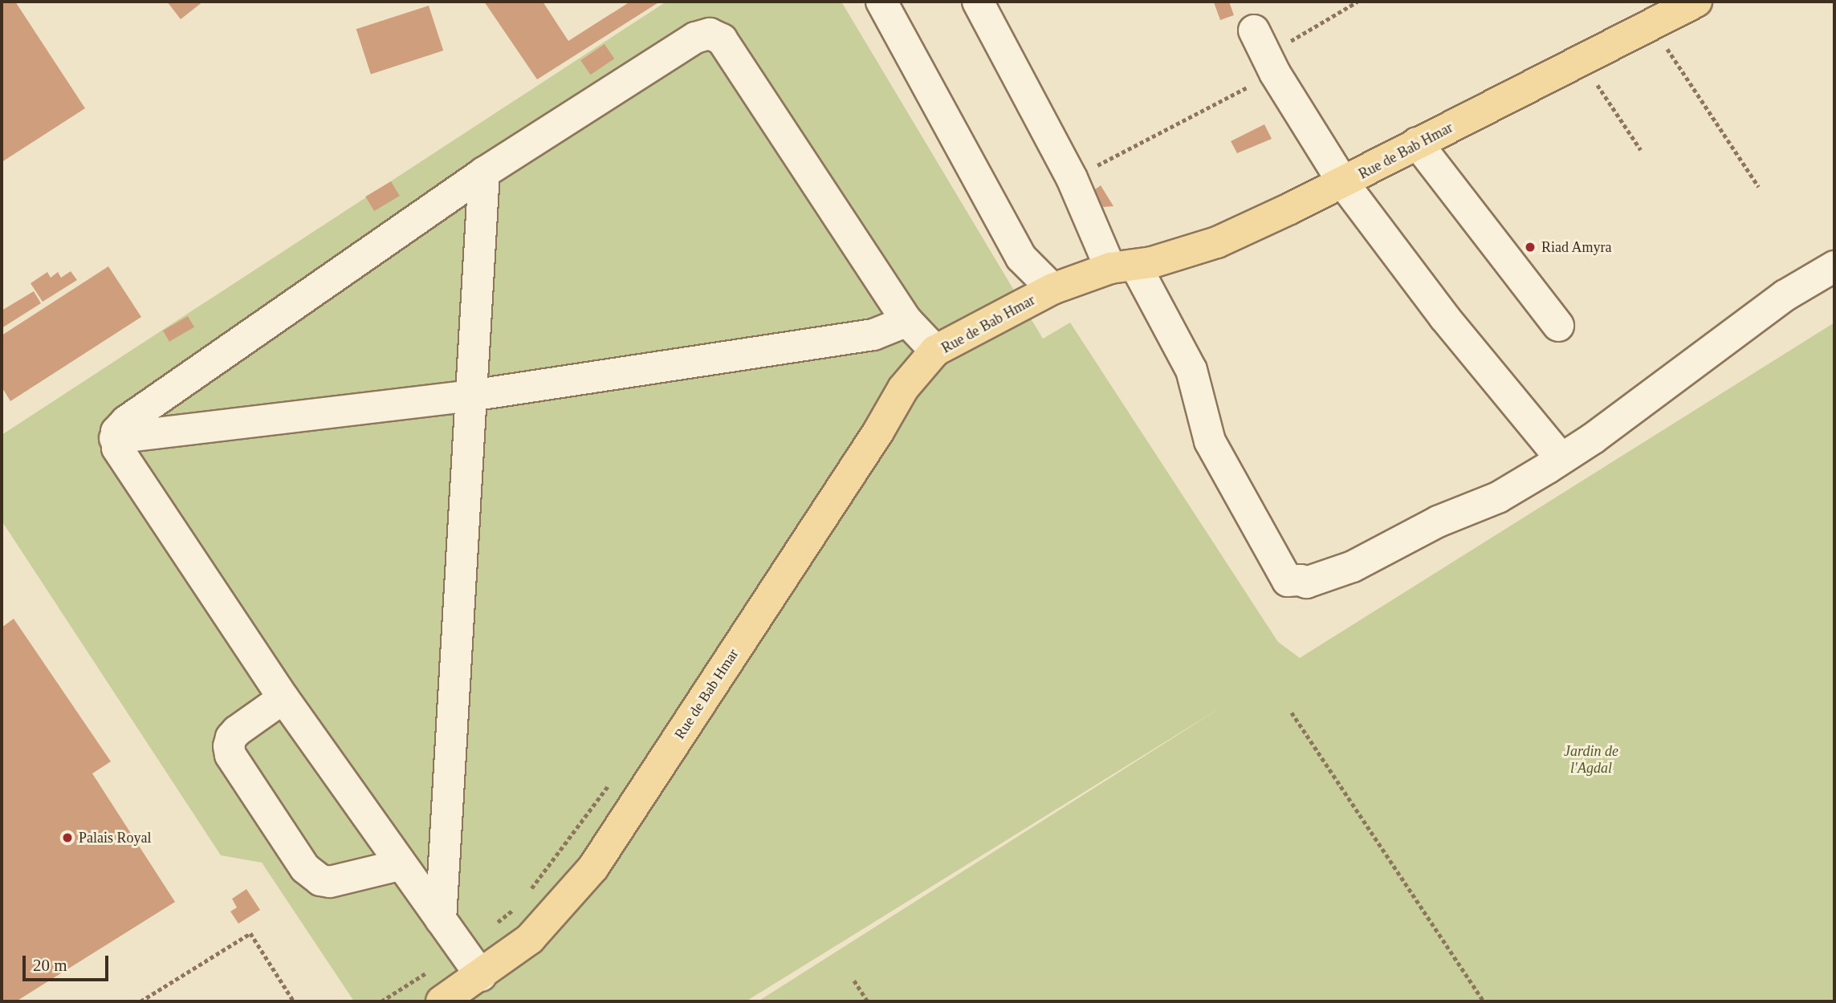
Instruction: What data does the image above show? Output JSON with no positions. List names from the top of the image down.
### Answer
{
  "streets": {
    "main road": ["Rue de Bab Hmar"]
  },
  "parks": ["Jardin de l'Agdal"],
  "places": ["Riad Amyra", "Palais Royal"],
  "scale_bar": "20 m"
}
